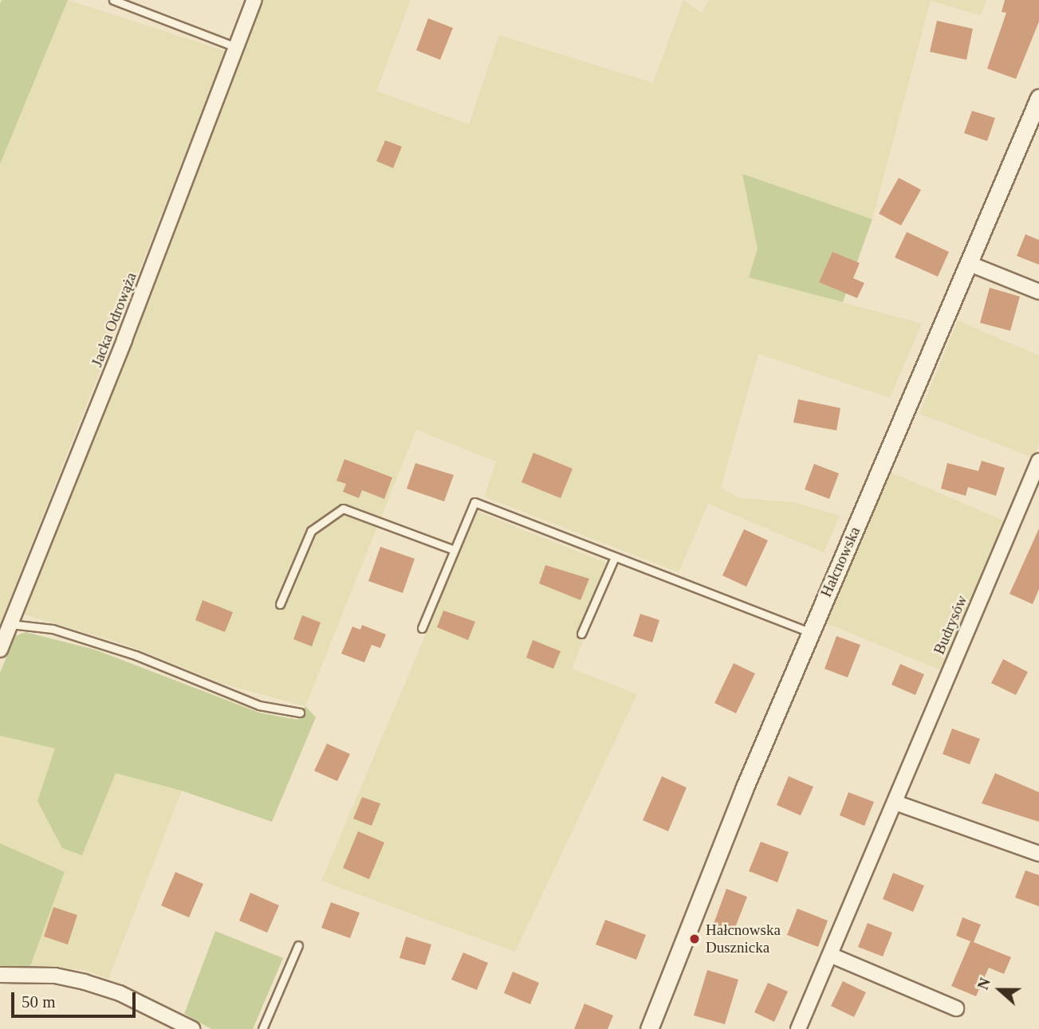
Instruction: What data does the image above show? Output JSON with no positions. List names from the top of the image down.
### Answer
{
  "streets": {
    "street": ["Jacka Odrowąża", "Hałcnowska", "Budrysów"]
  },
  "places": ["Hałcnowska Dusznicka"],
  "scale_bar": "50 m",
  "north": "left"
}
